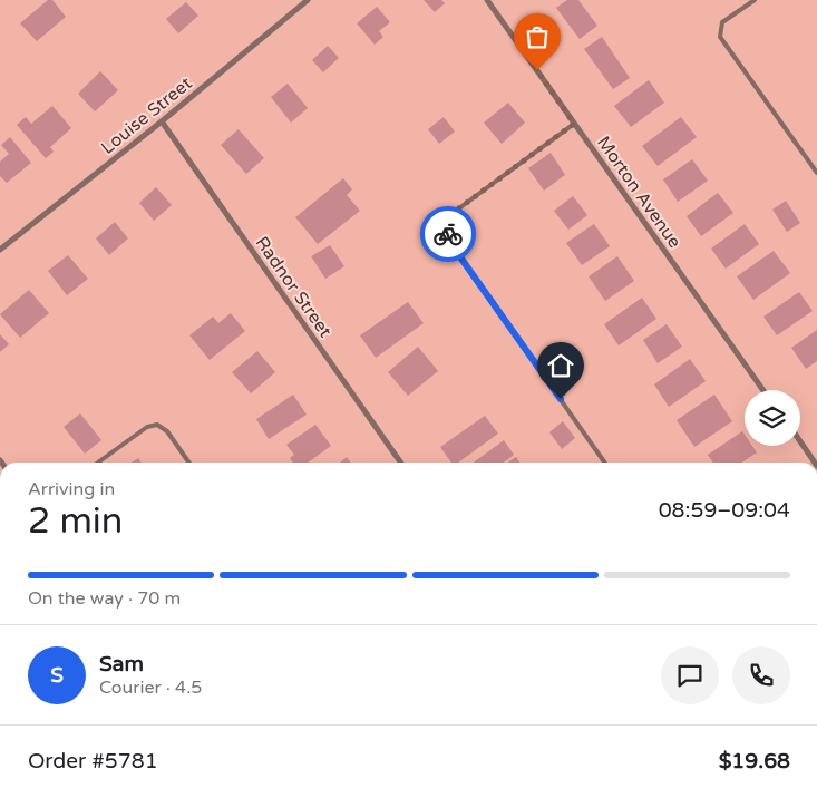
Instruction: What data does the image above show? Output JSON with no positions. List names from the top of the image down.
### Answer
{
  "streets": {
    "street": ["Louise Street", "Morton Avenue", "Radnor Street"]
  },
  "crossings": [
    ["Louise Street", "Radnor Street"]
  ],
  "page": {
    "heading": ["2 min", "Arriving in", "08:59–09:04"],
    "panel": [
      "Sam",
      "Courier · 4.5",
      "Order #5781",
      "$19.68"
    ],
    "bar": "On the way · 70 m",
    "round": "S"
  }
}
